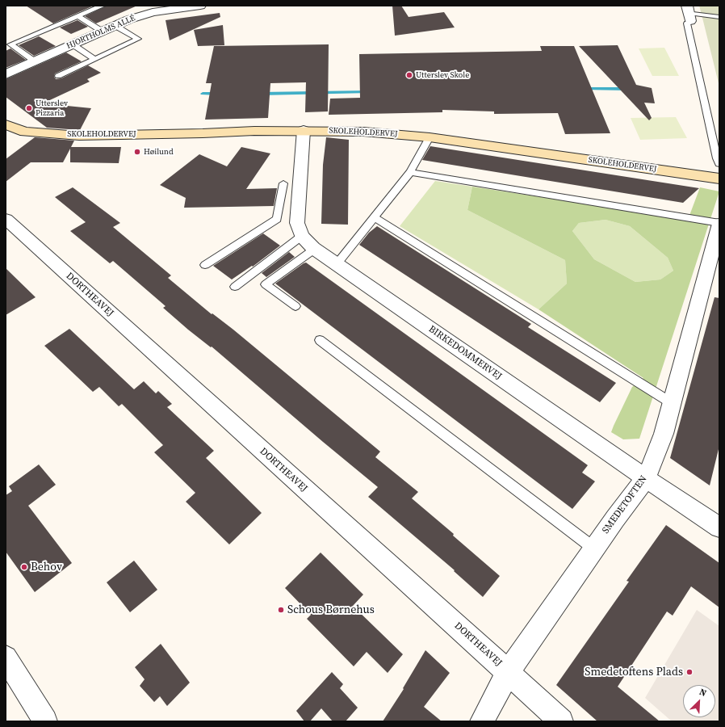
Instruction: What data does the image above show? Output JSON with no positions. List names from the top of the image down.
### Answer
{
  "streets": {
    "street": [
      "HJORTHOLMS ALLÉ",
      "SKOLEHOLDERVEJ",
      "DORTHEAVEJ",
      "BIRKEDOMMERVEJ",
      "SMEDETOFTEN"
    ]
  },
  "crossings": [
    ["SKOLEHOLDERVEJ", "BIRKEDOMMERVEJ"],
    ["DORTHEAVEJ", "SMEDETOFTEN"],
    ["BIRKEDOMMERVEJ", "SMEDETOFTEN"]
  ],
  "places": [
    "Utterslev Skole",
    "Utterslev Pizzaria",
    "Høilund",
    "Behov",
    "Schous Børnehus",
    "Smedetoftens Plads"
  ],
  "north": "top right"
}
